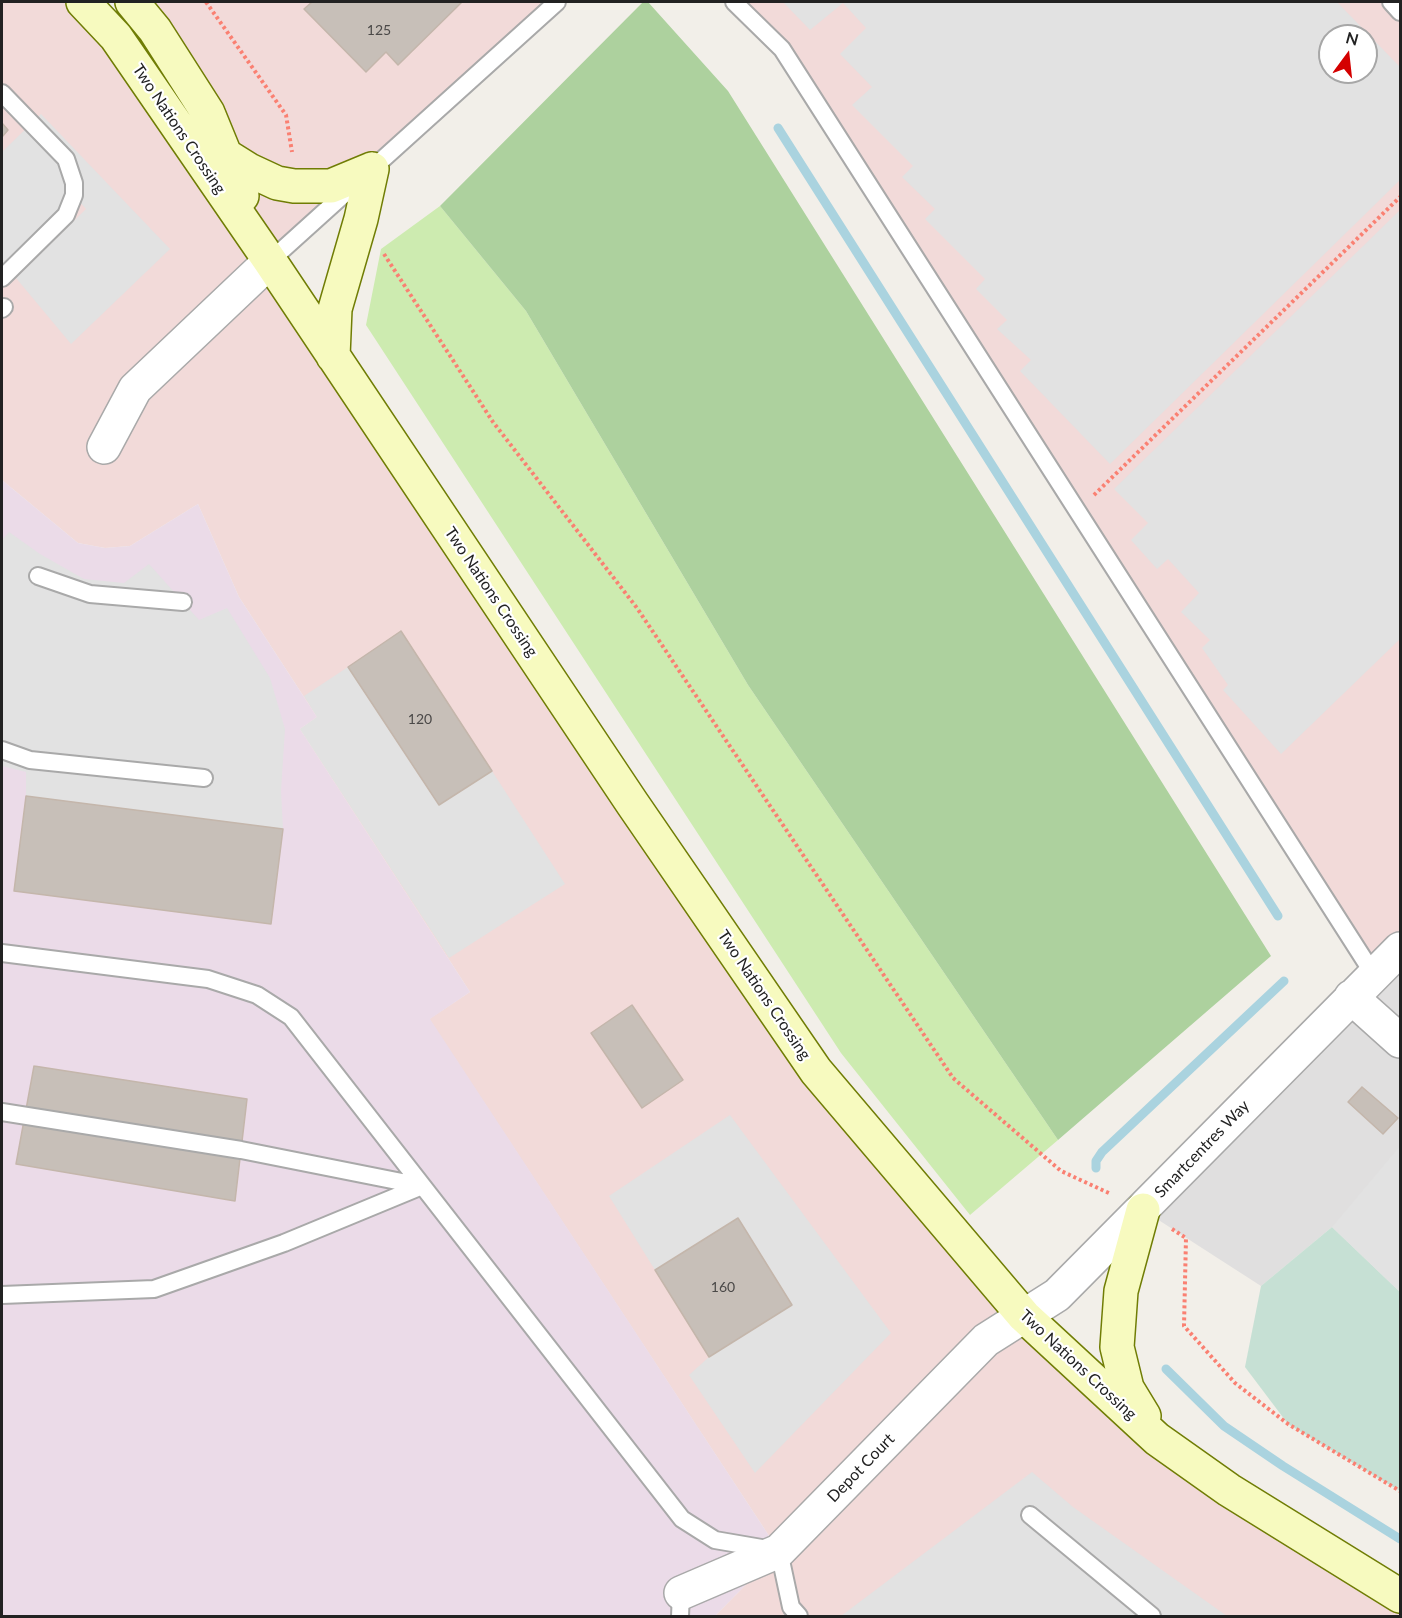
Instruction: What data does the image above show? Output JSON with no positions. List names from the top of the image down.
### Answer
{
  "streets": {
    "main road": ["Two Nations Crossing"],
    "street": ["Smartcentres Way", "Depot Court"]
  },
  "crossings": [
    ["Two Nations Crossing", "Smartcentres Way"],
    ["Two Nations Crossing", "Depot Court"],
    ["Smartcentres Way", "Depot Court"]
  ],
  "house_numbers": ["125", "120", "160"],
  "north": "top"
}
